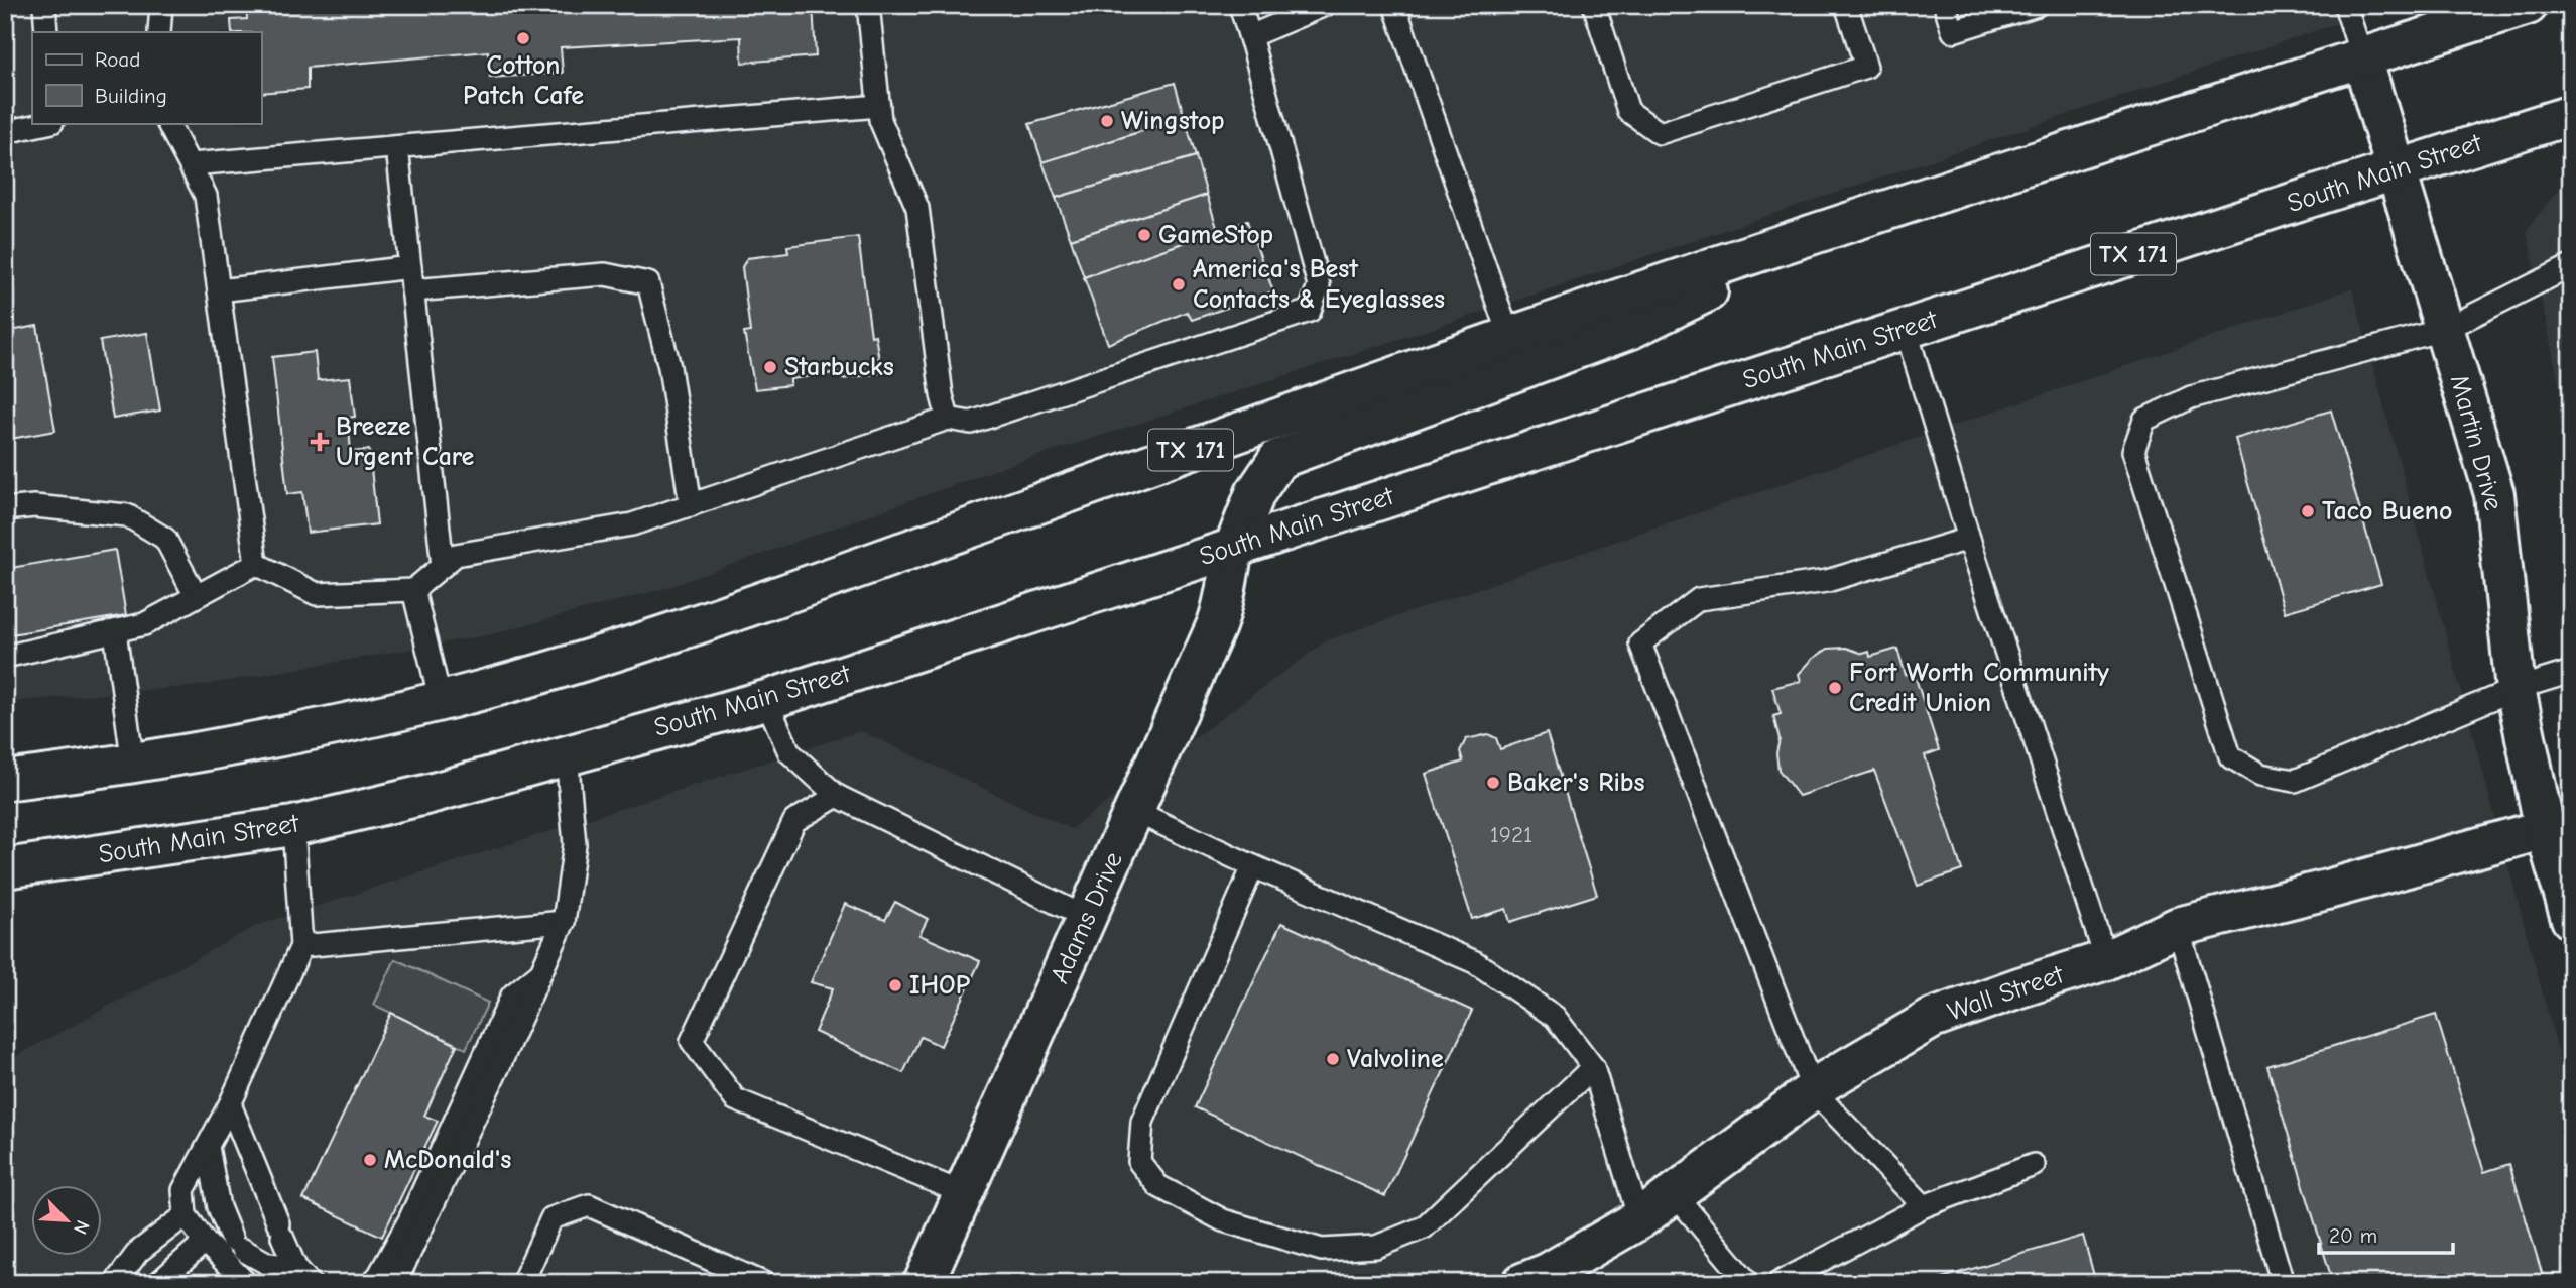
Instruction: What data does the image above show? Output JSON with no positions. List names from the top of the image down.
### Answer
{
  "streets": {
    "main road": [
      "South Main Street",
      "TX 171",
      "Martin Drive",
      "Adams Drive",
      "Wall Street"
    ]
  },
  "crossings": [
    ["South Main Street", "Martin Drive"],
    ["South Main Street", "Adams Drive"],
    ["TX 171", "Martin Drive"],
    ["TX 171", "Adams Drive"],
    ["Martin Drive", "Wall Street"]
  ],
  "places": {
    "other": [
      "Cotton Patch Cafe",
      "Wingstop",
      "GameStop",
      "America's Best Contacts & Eyeglasses",
      "Starbucks",
      "Taco Bueno",
      "Fort Worth Community Credit Union",
      "Baker's Ribs",
      "IHOP",
      "Valvoline",
      "McDonald's"
    ],
    "health": ["Breeze Urgent Care"]
  },
  "house_numbers": ["1921"],
  "legend": ["Road", "Building"],
  "scale_bar": "20 m",
  "north": "bottom right"
}
